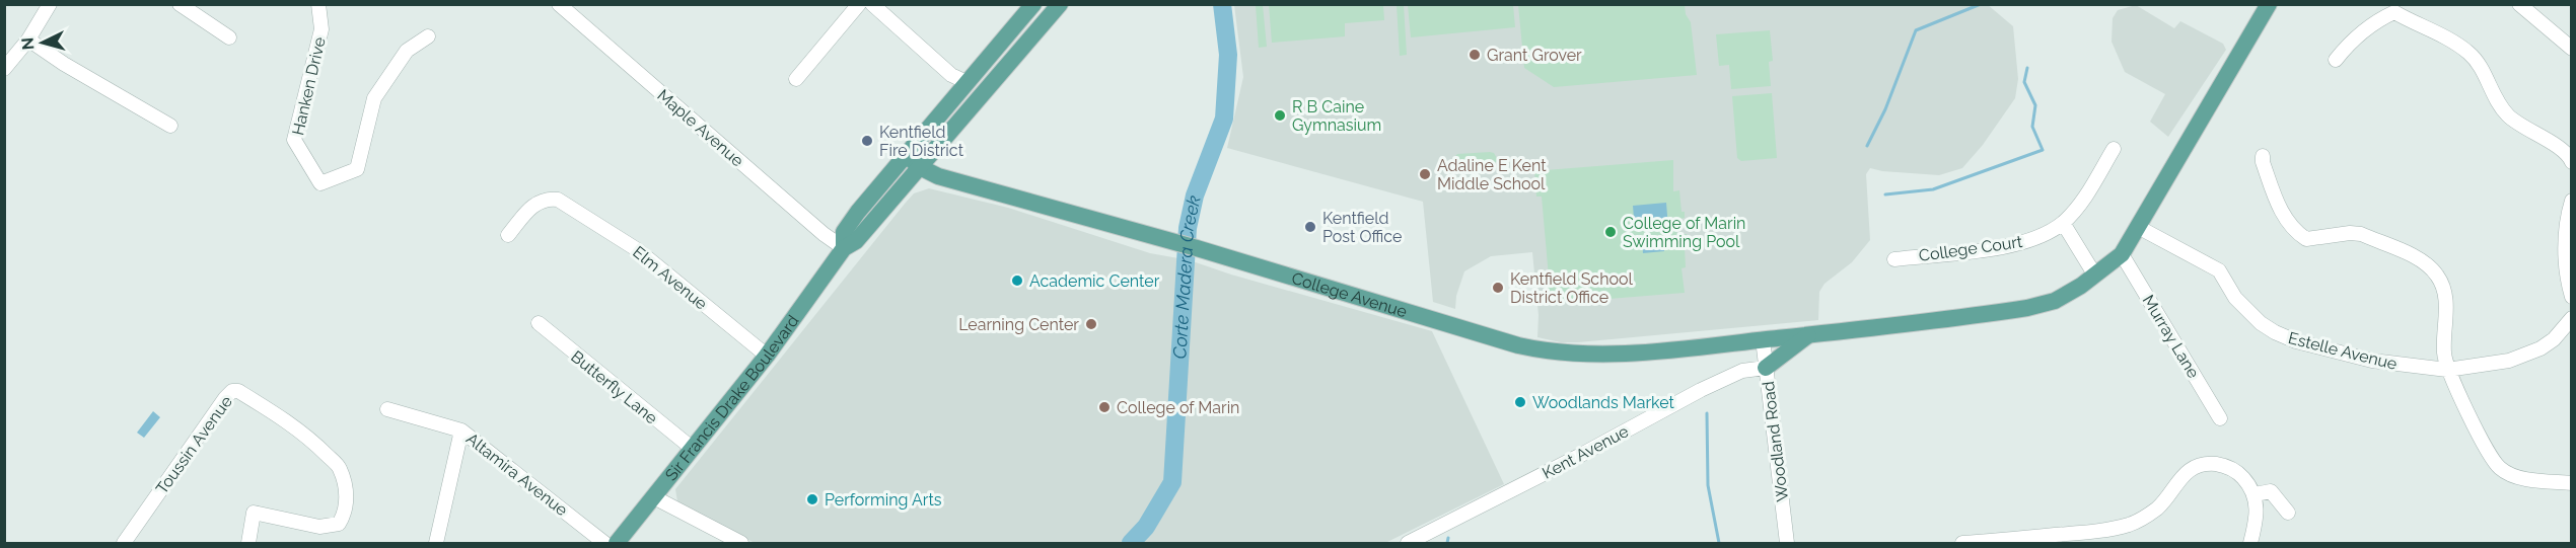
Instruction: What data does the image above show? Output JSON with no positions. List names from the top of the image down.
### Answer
{
  "streets": {
    "main road": ["College Avenue", "Sir Francis Drake Boulevard"],
    "street": [
      "Hanken Drive",
      "Maple Avenue",
      "College Court",
      "Elm Avenue",
      "Murray Lane",
      "Estelle Avenue",
      "Butterfly Lane",
      "Woodland Road",
      "Toussin Avenue",
      "Kent Avenue",
      "Altamira Avenue"
    ]
  },
  "crossings": [
    ["Maple Avenue", "Sir Francis Drake Boulevard"],
    ["Elm Avenue", "Sir Francis Drake Boulevard"],
    ["College Avenue", "Murray Lane"],
    ["College Avenue", "Estelle Avenue"],
    ["College Avenue", "Sir Francis Drake Boulevard"],
    ["College Avenue", "Woodland Road"],
    ["Butterfly Lane", "Sir Francis Drake Boulevard"],
    ["Woodland Road", "Kent Avenue"]
  ],
  "water": ["Corte Madera Creek"],
  "places": [
    "Grant Grover",
    "R B Caine Gymnasium",
    "Kentfield Fire District",
    "Adaline E Kent Middle School",
    "Kentfield Post Office",
    "College of Marin Swimming Pool",
    "Academic Center",
    "Kentfield School District Office",
    "Learning Center",
    "Woodlands Market",
    "College of Marin",
    "Performing Arts"
  ],
  "north": "left"
}
